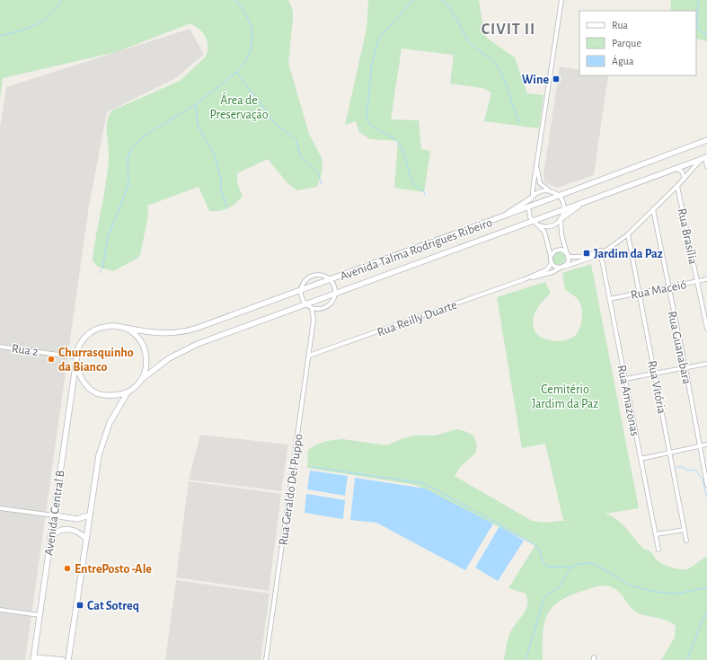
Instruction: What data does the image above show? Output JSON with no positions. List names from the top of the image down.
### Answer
{
  "streets": {
    "main road": ["Avenida Talma Rodrigues Ribeiro", "Avenida Central B"],
    "street": [
      "Rua Brasília",
      "Rua Maceió",
      "Rua Reilly Duarte",
      "Rua Guanabara",
      "Rua 2",
      "Rua Vitória",
      "Rua Amazonas",
      "Rua Geraldo Del Puppo"
    ]
  },
  "crossings": [
    ["Rua Brasília", "Rua Maceió"],
    ["Rua Brasília", "Rua Reilly Duarte"],
    ["Avenida Talma Rodrigues Ribeiro", "Rua Reilly Duarte"],
    ["Avenida Talma Rodrigues Ribeiro", "Rua Geraldo Del Puppo"],
    ["Avenida Talma Rodrigues Ribeiro", "Avenida Central B"],
    ["Rua Maceió", "Rua Guanabara"],
    ["Rua Maceió", "Rua Vitória"],
    ["Rua Maceió", "Rua Amazonas"],
    ["Rua Reilly Duarte", "Rua Guanabara"],
    ["Rua Reilly Duarte", "Rua Vitória"],
    ["Rua Reilly Duarte", "Rua Amazonas"],
    ["Rua Reilly Duarte", "Rua Geraldo Del Puppo"]
  ],
  "districts": ["CIVIT II"],
  "parks": ["Área de Preservação", "Cemitério Jardim da Paz"],
  "places": {
    "transit": ["Wine", "Jardim da Paz", "Cat Sotreq"],
    "other": ["Churrasquinho da Bianco", "EntrePosto -Ale"]
  },
  "legend": ["Rua", "Parque", "Água"]
}
